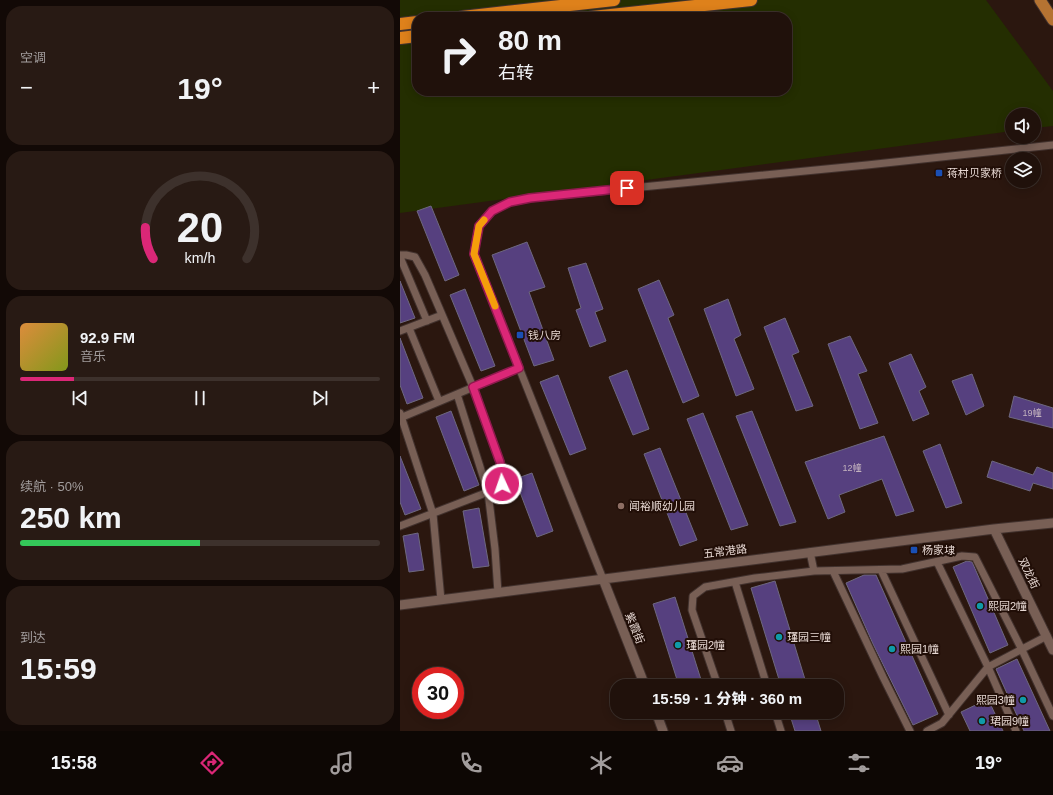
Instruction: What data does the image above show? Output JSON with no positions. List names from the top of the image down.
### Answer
{
  "streets": {
    "street": ["五常港路", "双龙街", "紫霞街"]
  },
  "crossings": [
    ["五常港路", "双龙街"],
    ["五常港路", "紫霞街"]
  ],
  "places": {
    "transit": ["蒋村贝家桥", "钱八房", "杨家埭"],
    "other": [
      "闻裕顺幼儿园",
      "熙园2幢",
      "瑾园三幢",
      "瑾园2幢",
      "熙园1幢",
      "熙园3幢",
      "珺园9幢"
    ]
  },
  "house_numbers": ["19幢", "12幢"],
  "page": {
    "tile": [
      "空调",
      ["续航 · 50%", "250 km"],
      ["到达", "15:59"]
    ],
    "turn": ["80 m", "右转"],
    "heat": ["−", "19°", "+"],
    "song": ["92.9 FM", "音乐"],
    "limit": "30",
    "trip": "15:59 · 1 分钟 · 360 m",
    "tabs": ["15:58", "19°"],
    "gauge": ["20", "km/h"]
  }
}
